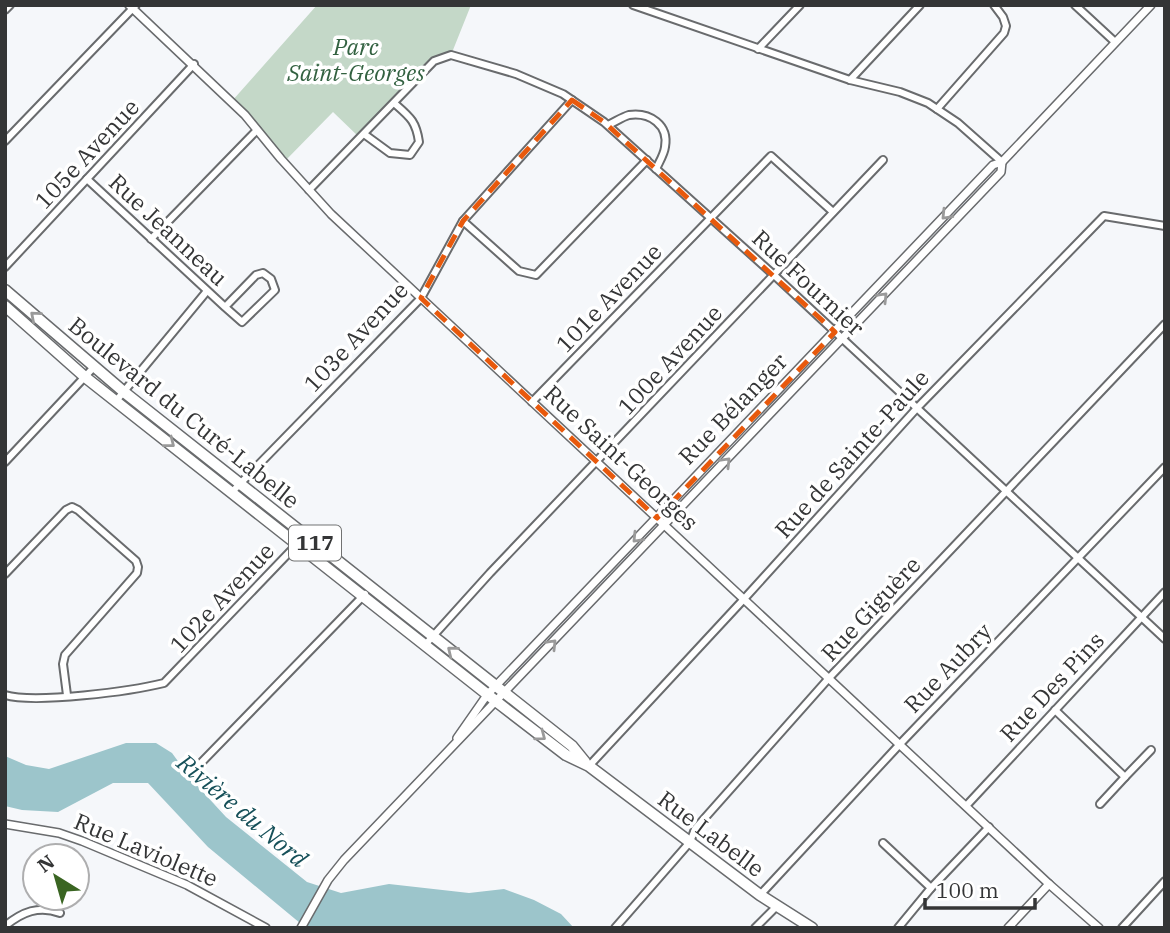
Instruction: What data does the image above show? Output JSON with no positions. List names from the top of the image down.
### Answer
{
  "streets": {
    "main road": ["Boulevard du Curé-Labelle", "117", "Rue Labelle"],
    "street": [
      "105e Avenue",
      "Rue Jeanneau",
      "Rue Fournier",
      "101e Avenue",
      "103e Avenue",
      "100e Avenue",
      "Rue Bélanger",
      "Rue de Sainte-Paule",
      "Rue Saint-Georges",
      "102e Avenue",
      "Rue Giguère",
      "Rue Aubry",
      "Rue Des Pins",
      "Rue Laviolette"
    ]
  },
  "crossings": [
    ["105e Avenue", "Rue Jeanneau"],
    ["105e Avenue", "Rue Saint-Georges"],
    ["Rue Fournier", "101e Avenue"],
    ["Rue Fournier", "103e Avenue"],
    ["Rue Fournier", "100e Avenue"],
    ["Rue Fournier", "Rue Bélanger"],
    ["Rue Fournier", "Rue de Sainte-Paule"],
    ["Rue Fournier", "Rue Saint-Georges"],
    ["Rue Fournier", "Rue Giguère"],
    ["Rue Fournier", "Rue Aubry"],
    ["Rue Fournier", "Rue Des Pins"],
    ["101e Avenue", "100e Avenue"],
    ["101e Avenue", "Rue Saint-Georges"],
    ["103e Avenue", "Boulevard du Curé-Labelle"],
    ["103e Avenue", "Rue Saint-Georges"],
    ["100e Avenue", "Boulevard du Curé-Labelle"],
    ["100e Avenue", "Rue Saint-Georges"],
    ["Rue Bélanger", "Boulevard du Curé-Labelle"],
    ["Rue Bélanger", "Rue Saint-Georges"],
    ["Rue Bélanger", "Rue Labelle"],
    ["Boulevard du Curé-Labelle", "102e Avenue"],
    ["Boulevard du Curé-Labelle", "Rue Labelle"],
    ["Rue de Sainte-Paule", "Rue Saint-Georges"],
    ["Rue de Sainte-Paule", "Rue Labelle"],
    ["Rue Saint-Georges", "Rue Giguère"],
    ["Rue Saint-Georges", "Rue Aubry"],
    ["Rue Saint-Georges", "Rue Des Pins"],
    ["Rue Giguère", "Rue Labelle"],
    ["Rue Aubry", "Rue Labelle"]
  ],
  "water": ["Rivière du Nord"],
  "parks": ["Parc Saint-Georges"],
  "scale_bar": "100 m",
  "north": "top left"
}
